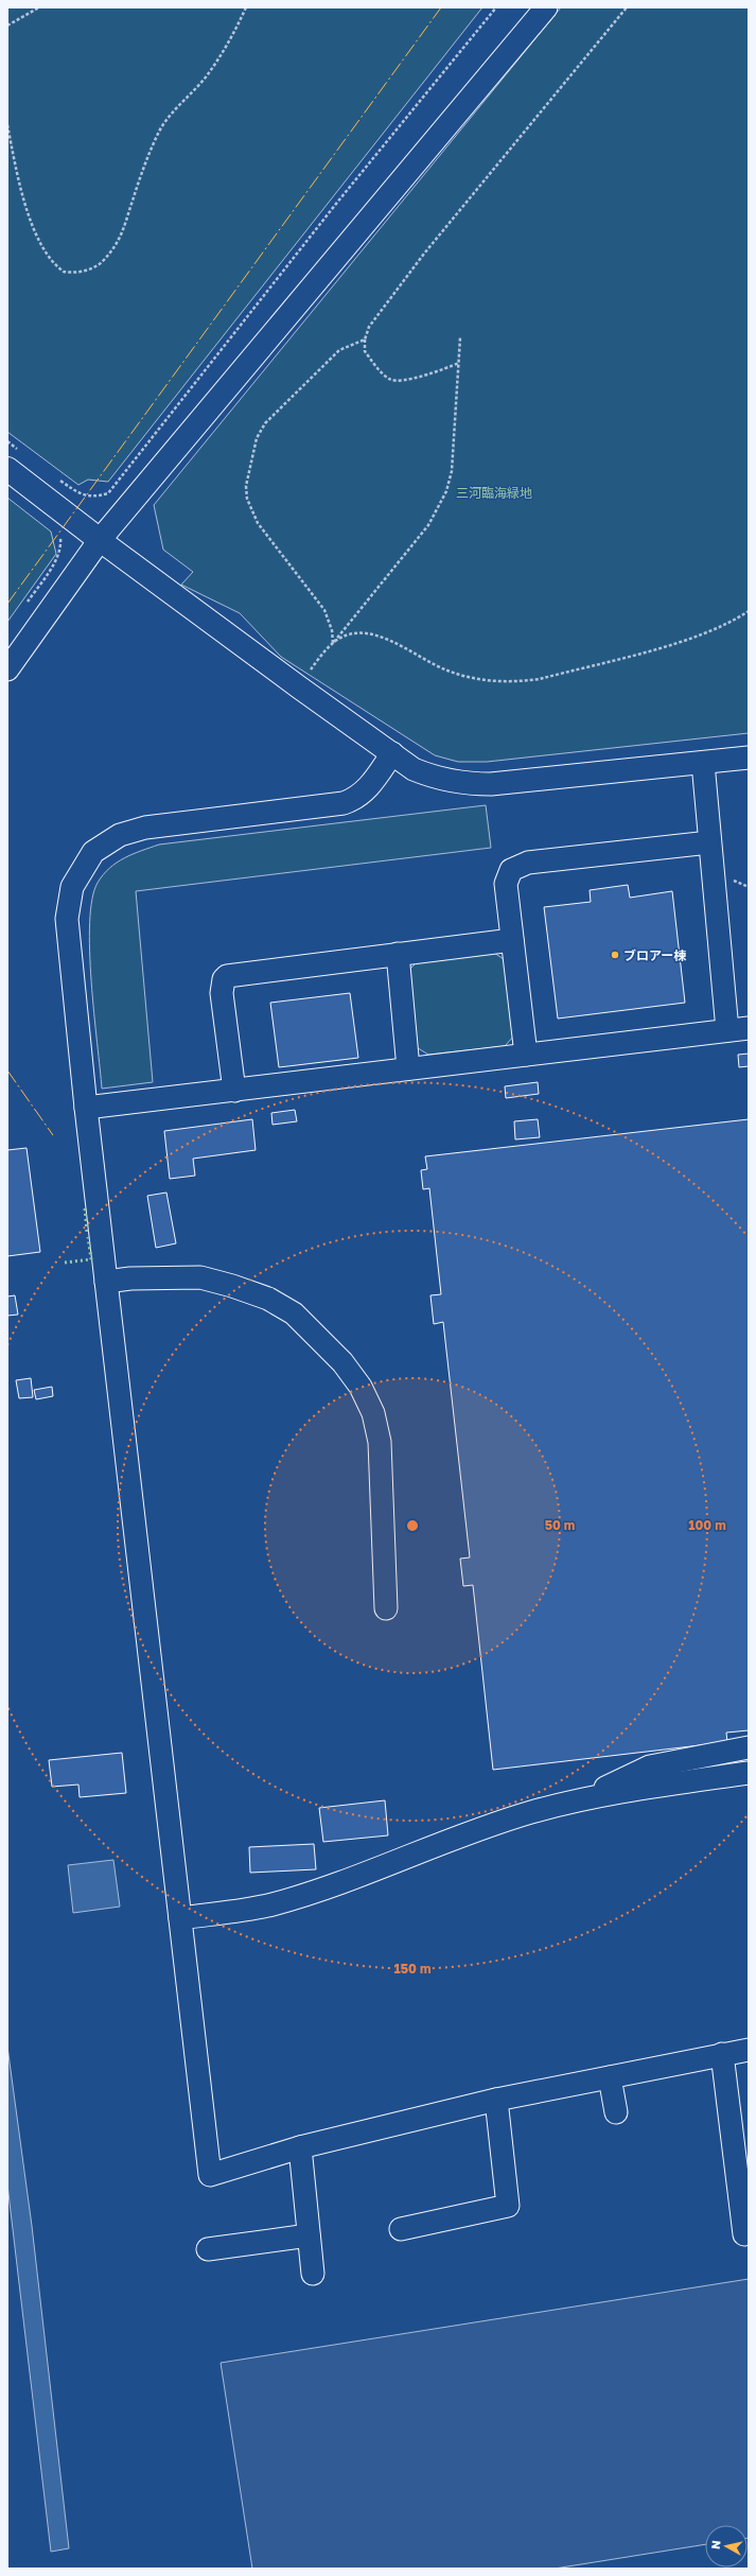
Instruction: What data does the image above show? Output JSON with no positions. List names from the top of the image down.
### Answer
{
  "parks": ["三河臨海緑地"],
  "places": ["ブロアー棟"],
  "north": "left",
  "rings": ["50 m", "100 m", "150 m"]
}
